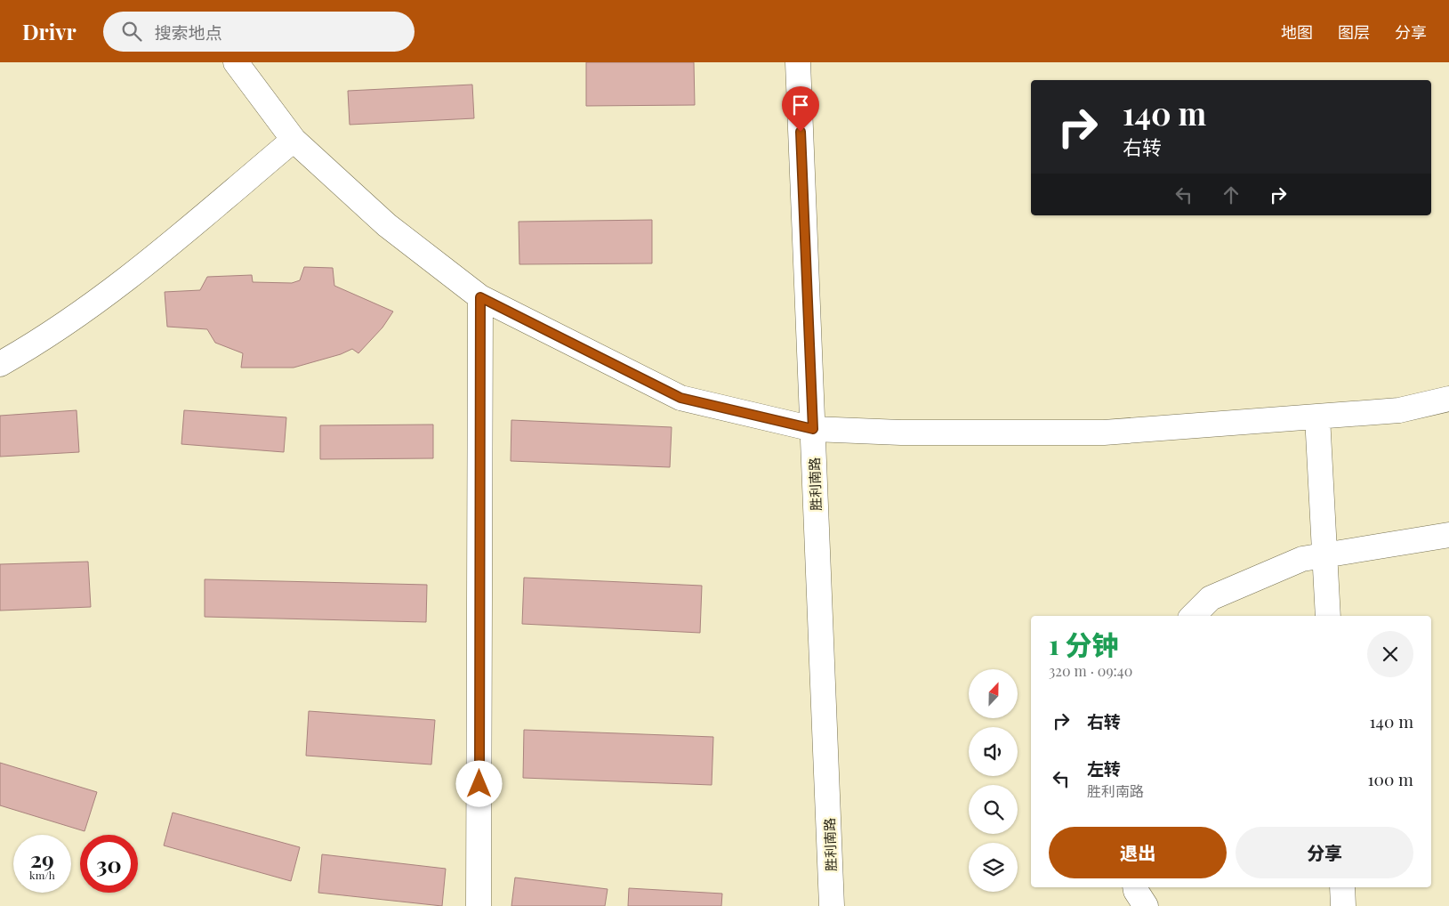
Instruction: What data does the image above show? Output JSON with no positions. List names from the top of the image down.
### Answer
{
  "streets": {
    "street": ["胜利南路"]
  },
  "north": "top",
  "page": {
    "header": "Drivr",
    "search": "搜索地点",
    "nav": ["地图", "图层", "分享"],
    "turn": ["140 m", "右转"],
    "heading": ["1 分钟", "320 m · 09:40"],
    "list": [
      {
        "name": "右转",
        "value": "140 m"
      },
      {
        "name": "左转",
        "note": "胜利南路",
        "value": "100 m"
      }
    ],
    "buttons": ["退出", "分享"],
    "speed": "29 km/h",
    "limit": "30"
  }
}
